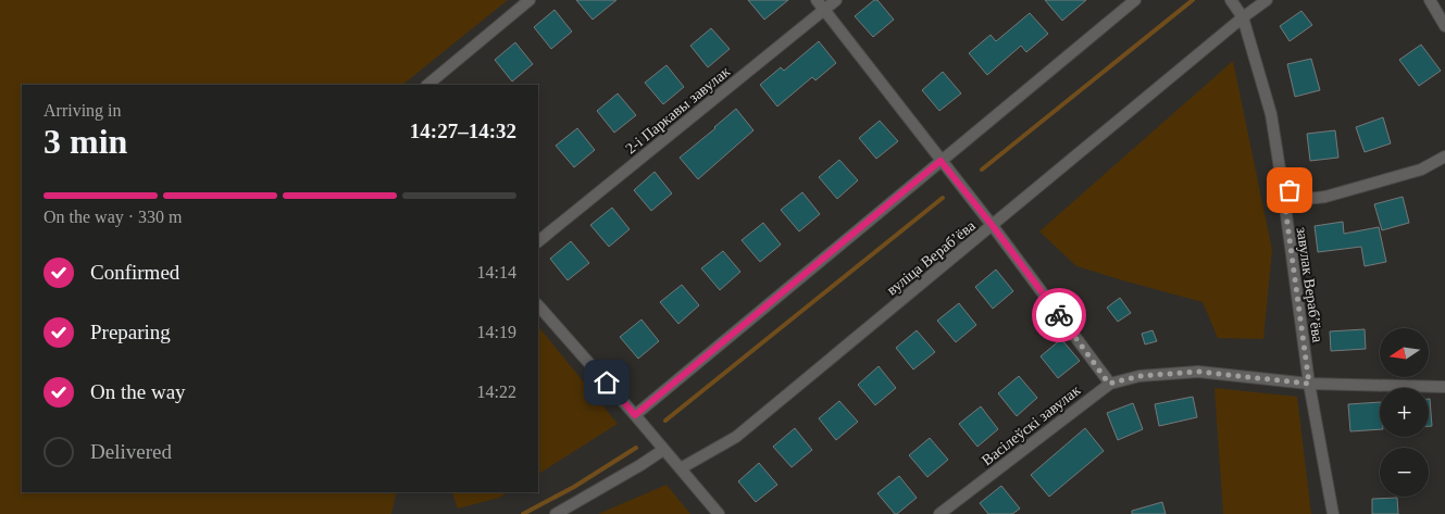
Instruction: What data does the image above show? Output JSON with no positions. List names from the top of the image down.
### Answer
{
  "streets": {
    "street": [
      "2-і Паркавы завулак",
      "вуліца Верабʼёва",
      "завулак Верабʼёва",
      "Васілеўскі завулак"
    ]
  },
  "crossings": [
    ["вуліца Верабʼёва", "завулак Верабʼёва"],
    ["завулак Верабʼёва", "Васілеўскі завулак"]
  ],
  "north": "left",
  "page": {
    "heading": ["3 min", "Arriving in", "14:27–14:32"],
    "bar": "On the way · 330 m",
    "list": [
      ["Confirmed", "14:14"],
      ["Preparing", "14:19"],
      ["On the way", "14:22"],
      "Delivered"
    ],
    "map_buttons": ["+", "−"]
  }
}
